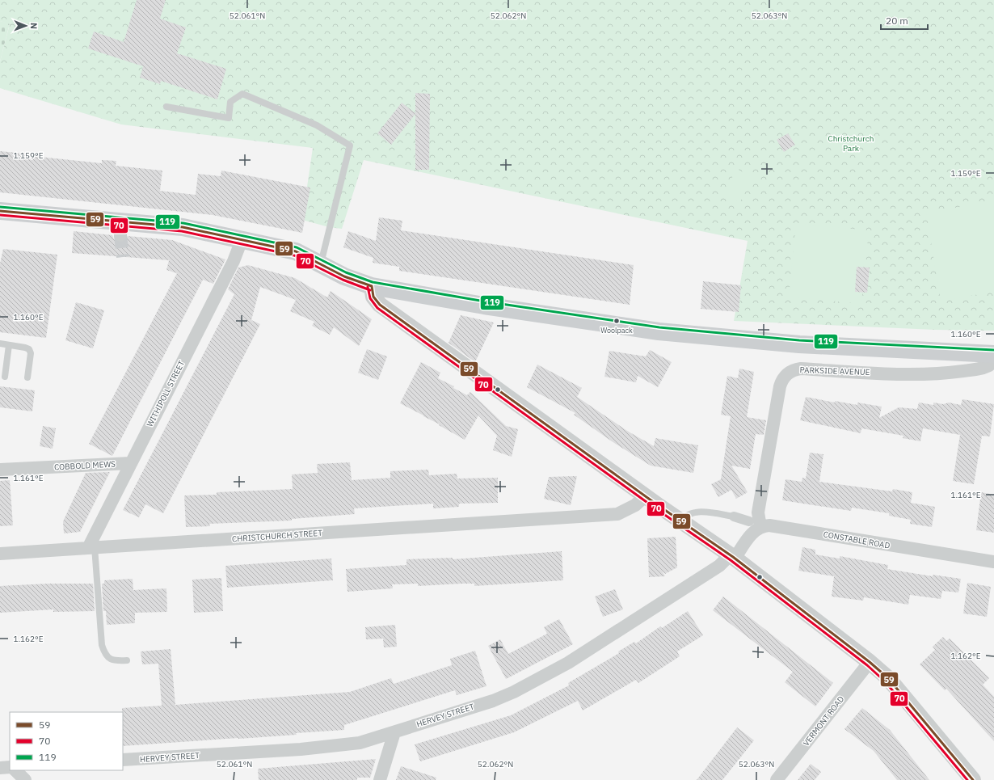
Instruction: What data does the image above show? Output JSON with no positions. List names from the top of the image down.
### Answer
{
  "streets": {
    "street": [
      "PARKSIDE AVENUE",
      "WITHIPOLL STREET",
      "COBBOLD MEWS",
      "CHRISTCHURCH STREET",
      "CONSTABLE ROAD",
      "HERVEY STREET",
      "VERMONT ROAD"
    ]
  },
  "crossings": [
    ["PARKSIDE AVENUE", "CONSTABLE ROAD"],
    ["WITHIPOLL STREET", "COBBOLD MEWS"],
    ["WITHIPOLL STREET", "CHRISTCHURCH STREET"]
  ],
  "parks": ["Christchurch Park"],
  "places": ["Woolpack"],
  "lines": ["transit line 119", "transit line 59", "transit line 70"],
  "legend": ["59", "70", "119"],
  "scale_bar": "20 m",
  "north": "right",
  "coordinates": [
    "52.061°N",
    "52.062°N",
    "52.063°N",
    "1.159°E",
    "1.160°E",
    "1.161°E",
    "1.162°E"
  ]
}
